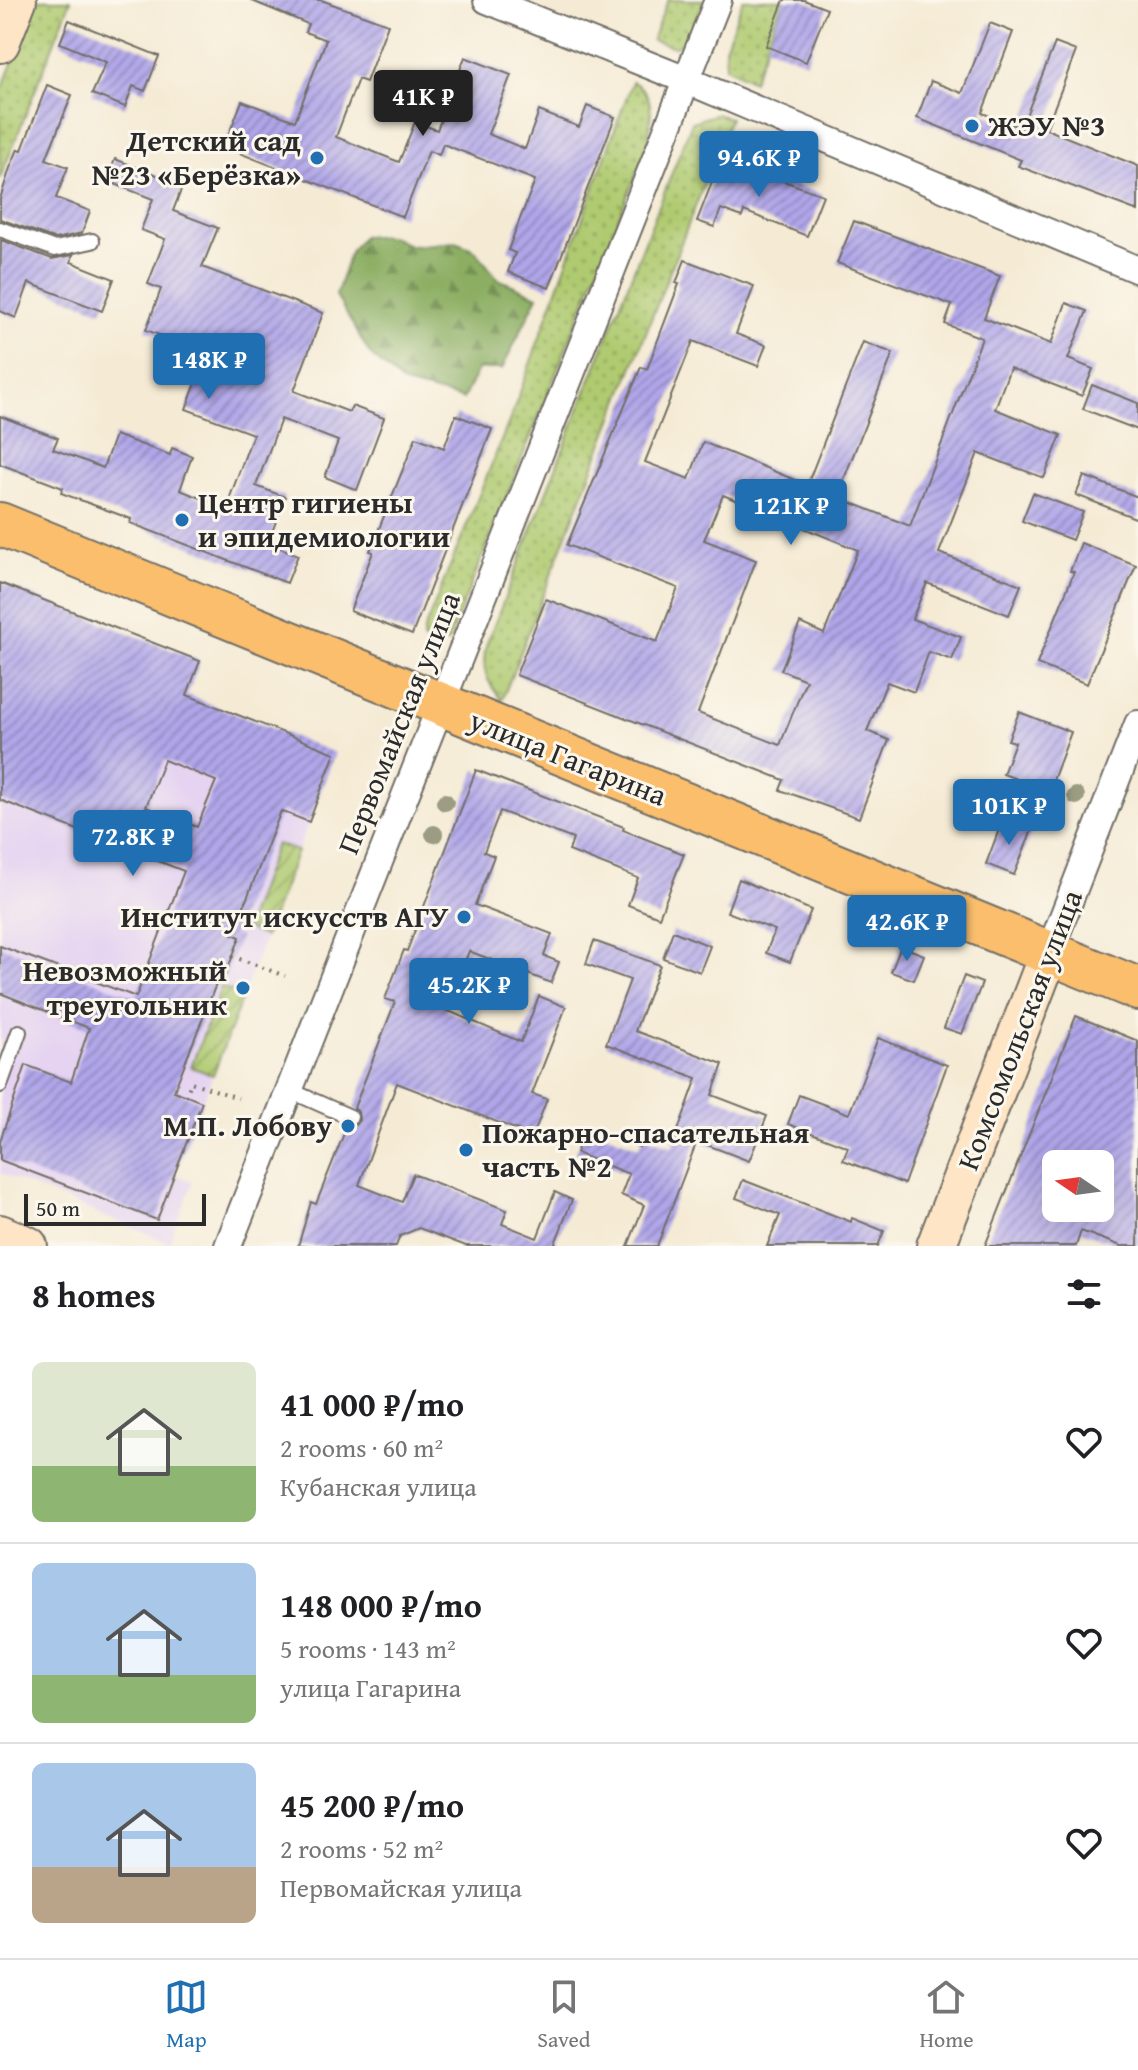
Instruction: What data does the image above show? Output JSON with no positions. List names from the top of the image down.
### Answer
{
  "streets": {
    "main road": ["улица Гагарина"],
    "street": ["Первомайская улица", "Комсомольская улица"]
  },
  "crossings": [
    ["Первомайская улица", "улица Гагарина"],
    ["улица Гагарина", "Комсомольская улица"]
  ],
  "places": [
    "ЖЭУ №3",
    "Детский сад №23 «Берёзка»",
    "Центр гигиены и эпидемиологии",
    "Институт искусств АГУ",
    "Невозможный треугольник",
    "М.П. Лобову",
    "Пожарно-спасательная часть №2"
  ],
  "scale_bar": "50 m",
  "north": "left",
  "page": {
    "price": [
      "41K ₽",
      "94.6K ₽",
      "148K ₽",
      "121K ₽",
      "101K ₽",
      "72.8K ₽",
      "42.6K ₽",
      "45.2K ₽"
    ],
    "scale": "50 m",
    "heading": "8 homes",
    "list": [
      {
        "name": "41 000 ₽/mo",
        "note": "2 rooms · 60 m² · Кубанская улица"
      },
      {
        "name": "148 000 ₽/mo",
        "note": "5 rooms · 143 m² · улица Гагарина"
      },
      {
        "name": "45 200 ₽/mo",
        "note": "2 rooms · 52 m² · Первомайская улица"
      }
    ],
    "tabs": ["Map", "Saved", "Home"]
  }
}
